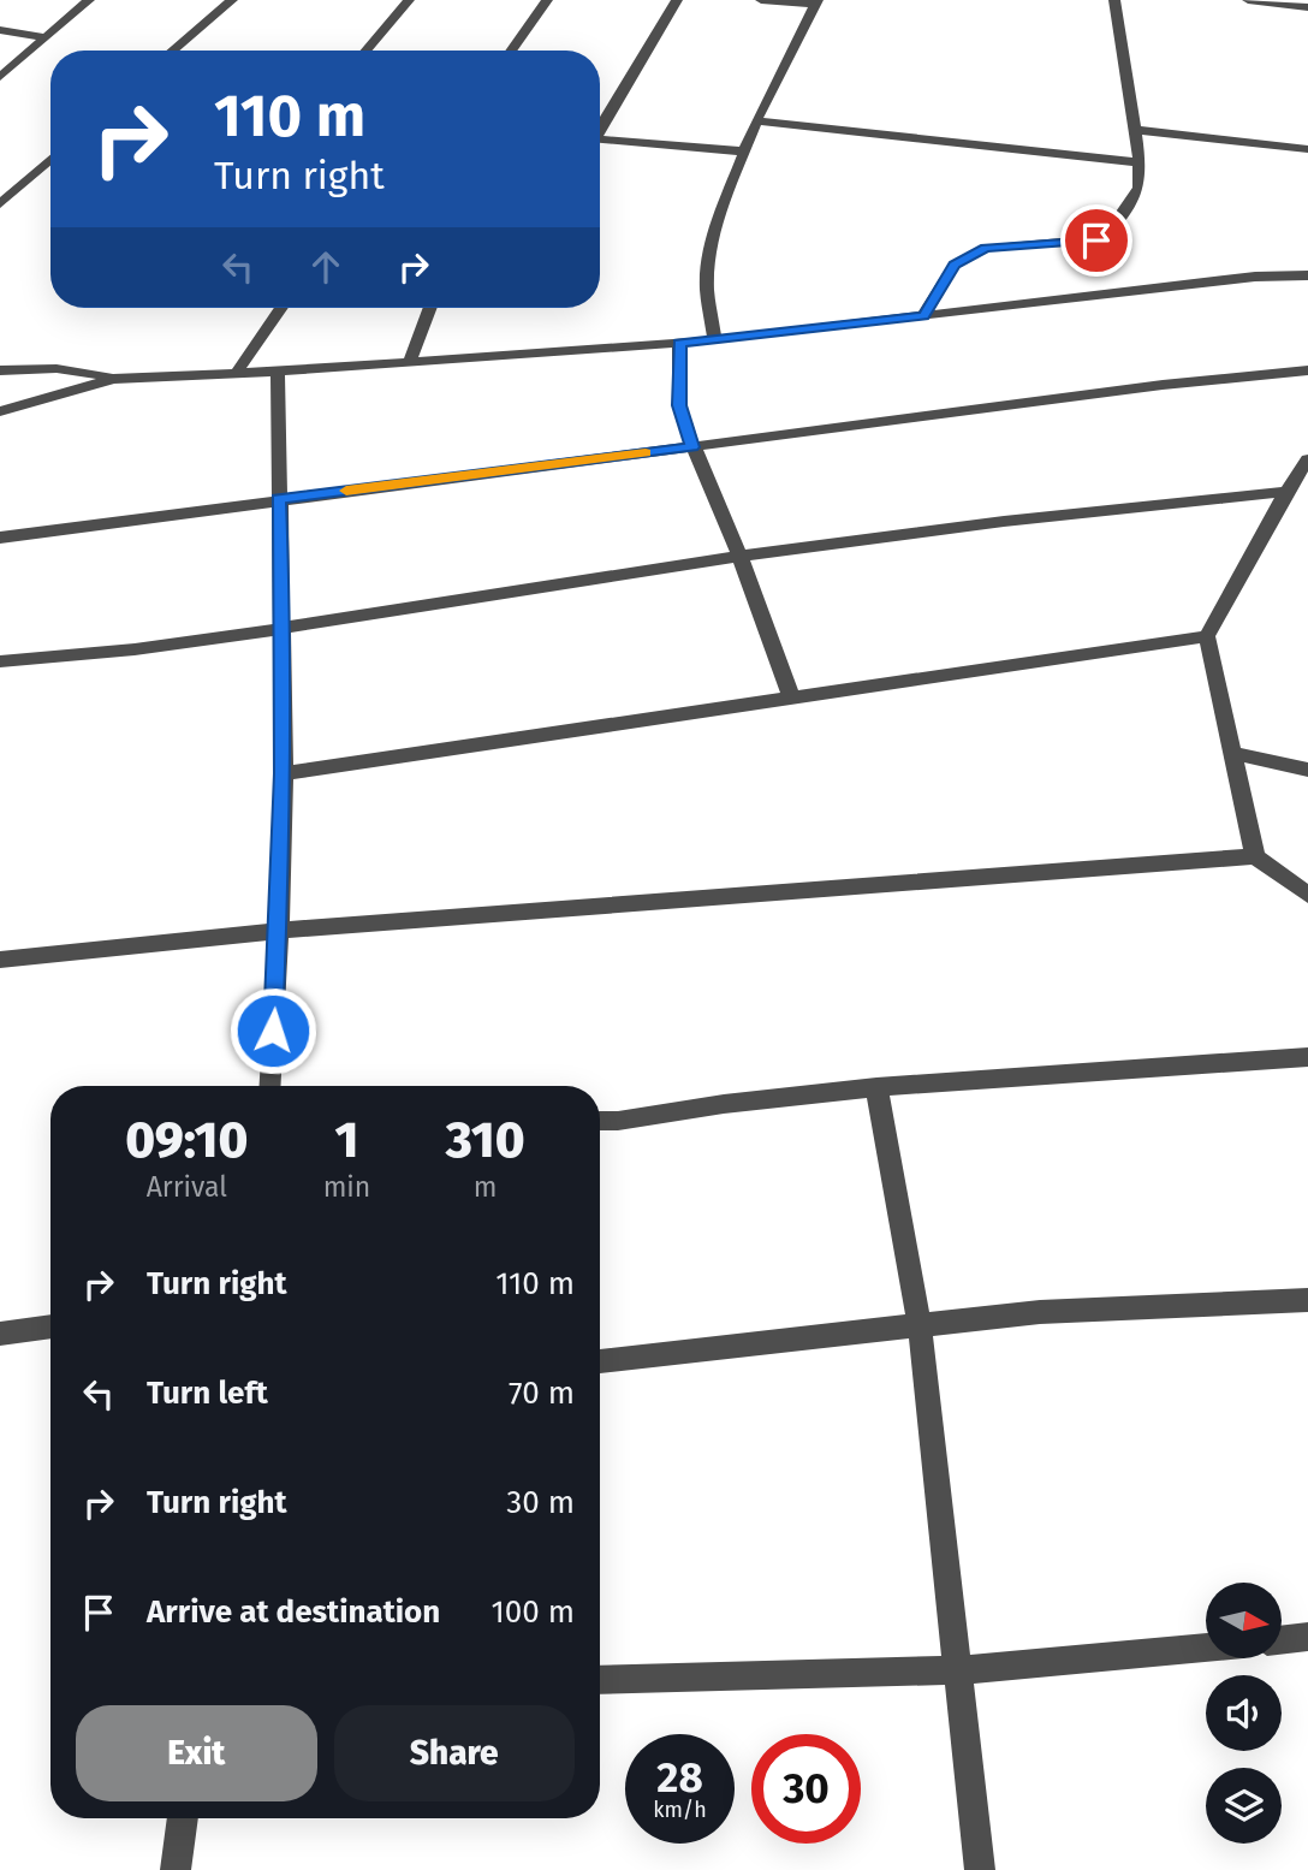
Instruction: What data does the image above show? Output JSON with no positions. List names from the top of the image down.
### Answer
{
  "north": "right",
  "page": {
    "turn": ["110 m", "Turn right"],
    "eta": [
      "09:10",
      "Arrival",
      "1",
      "min",
      "310",
      "m"
    ],
    "list": [
      {
        "name": "Turn right",
        "value": "110 m"
      },
      {
        "name": "Turn left",
        "value": "70 m"
      },
      {
        "name": "Turn right",
        "value": "30 m"
      },
      {
        "name": "Arrive at destination",
        "value": "100 m"
      }
    ],
    "buttons": ["Exit", "Share"],
    "speed": "28 km/h",
    "limit": "30"
  }
}
